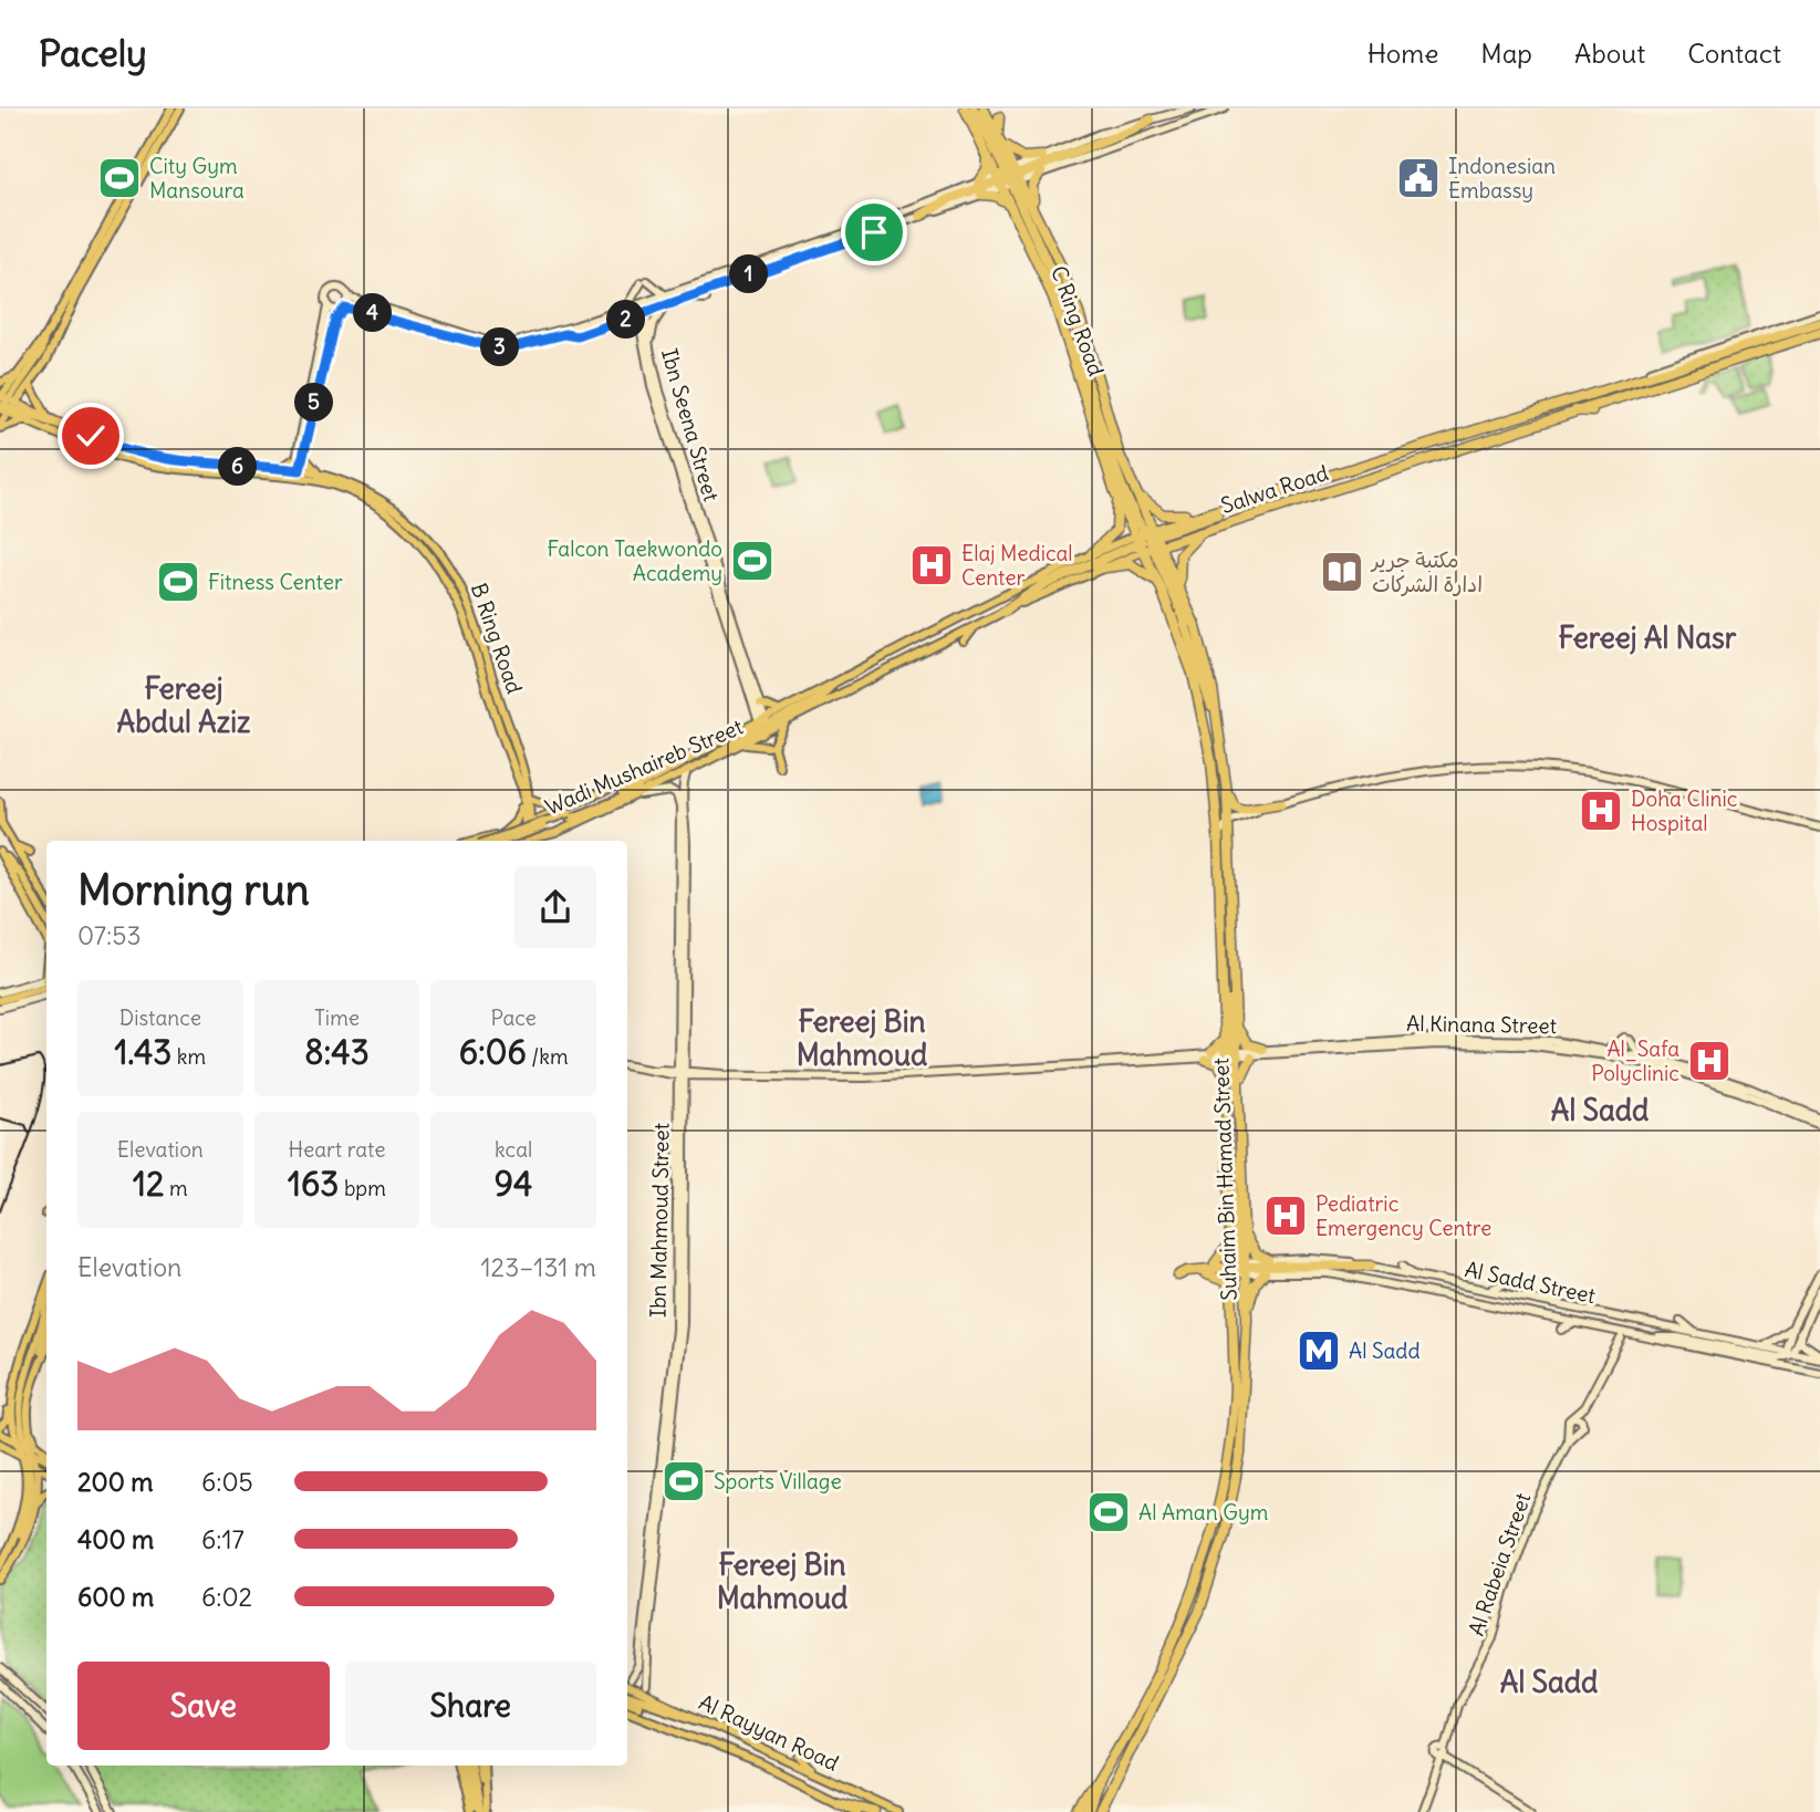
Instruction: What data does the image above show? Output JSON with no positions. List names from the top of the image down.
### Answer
{
  "streets": {
    "highway": ["C Ring Road", "Salwa Road", "Suhaim Bin Hamad Street"],
    "main road": ["B Ring Road", "Wadi Mushaireb Street", "Al Rayyan Road"],
    "street": [
      "Ibn Seena Street",
      "Al Kinana Street",
      "Ibn Mahmoud Street",
      "Al Sadd Street",
      "Al Rabeia Street"
    ]
  },
  "crossings": [
    ["C Ring Road", "Salwa Road"],
    ["C Ring Road", "Suhaim Bin Hamad Street"],
    ["Ibn Seena Street", "Salwa Road"],
    ["Ibn Seena Street", "Wadi Mushaireb Street"],
    ["Salwa Road", "Wadi Mushaireb Street"],
    ["Salwa Road", "Suhaim Bin Hamad Street"],
    ["B Ring Road", "Wadi Mushaireb Street"],
    ["Wadi Mushaireb Street", "Ibn Mahmoud Street"],
    ["Al Kinana Street", "Suhaim Bin Hamad Street"],
    ["Suhaim Bin Hamad Street", "Al Sadd Street"],
    ["Ibn Mahmoud Street", "Al Rayyan Road"]
  ],
  "districts": [
    "Fereej Al Nasr",
    "Fereej Abdul Aziz",
    "Fereej Bin Mahmoud",
    "Al Sadd",
    "Fereej Bin Mahmoud",
    "Al Sadd"
  ],
  "places": {
    "sports": [
      "City Gym Mansoura",
      "Falcon Taekwondo Academy",
      "Fitness Center",
      "Sports Village",
      "Al Aman Gym"
    ],
    "public building": ["Indonesian Embassy"],
    "hospital": [
      "Elaj Medical Center",
      "Doha Clinic Hospital",
      "Al_Safa Polyclinic",
      "Pediatric Emergency Centre"
    ],
    "library": ["مكتبة جرير ادارة الشركات"],
    "metro station": ["Al Sadd"]
  },
  "page": {
    "header": "Pacely",
    "nav": [
      "Home",
      "Map",
      "About",
      "Contact"
    ],
    "pins": [
      "1",
      "4",
      "2",
      "3",
      "5",
      "6"
    ],
    "heading": ["Morning run", "07:53"],
    "stats": [
      ["Distance", "1.43 km"],
      ["Time", "8:43"],
      ["Pace", "6:06 /km"],
      ["Elevation", "12 m"],
      ["Heart rate", "163 bpm"],
      ["kcal", "94"]
    ],
    "chart": ["Elevation", "123–131 m"],
    "list": [
      {
        "name": "200 m",
        "note": "6:05"
      },
      {
        "name": "400 m",
        "note": "6:17"
      },
      {
        "name": "600 m",
        "note": "6:02"
      }
    ],
    "buttons": ["Save", "Share"]
  }
}
